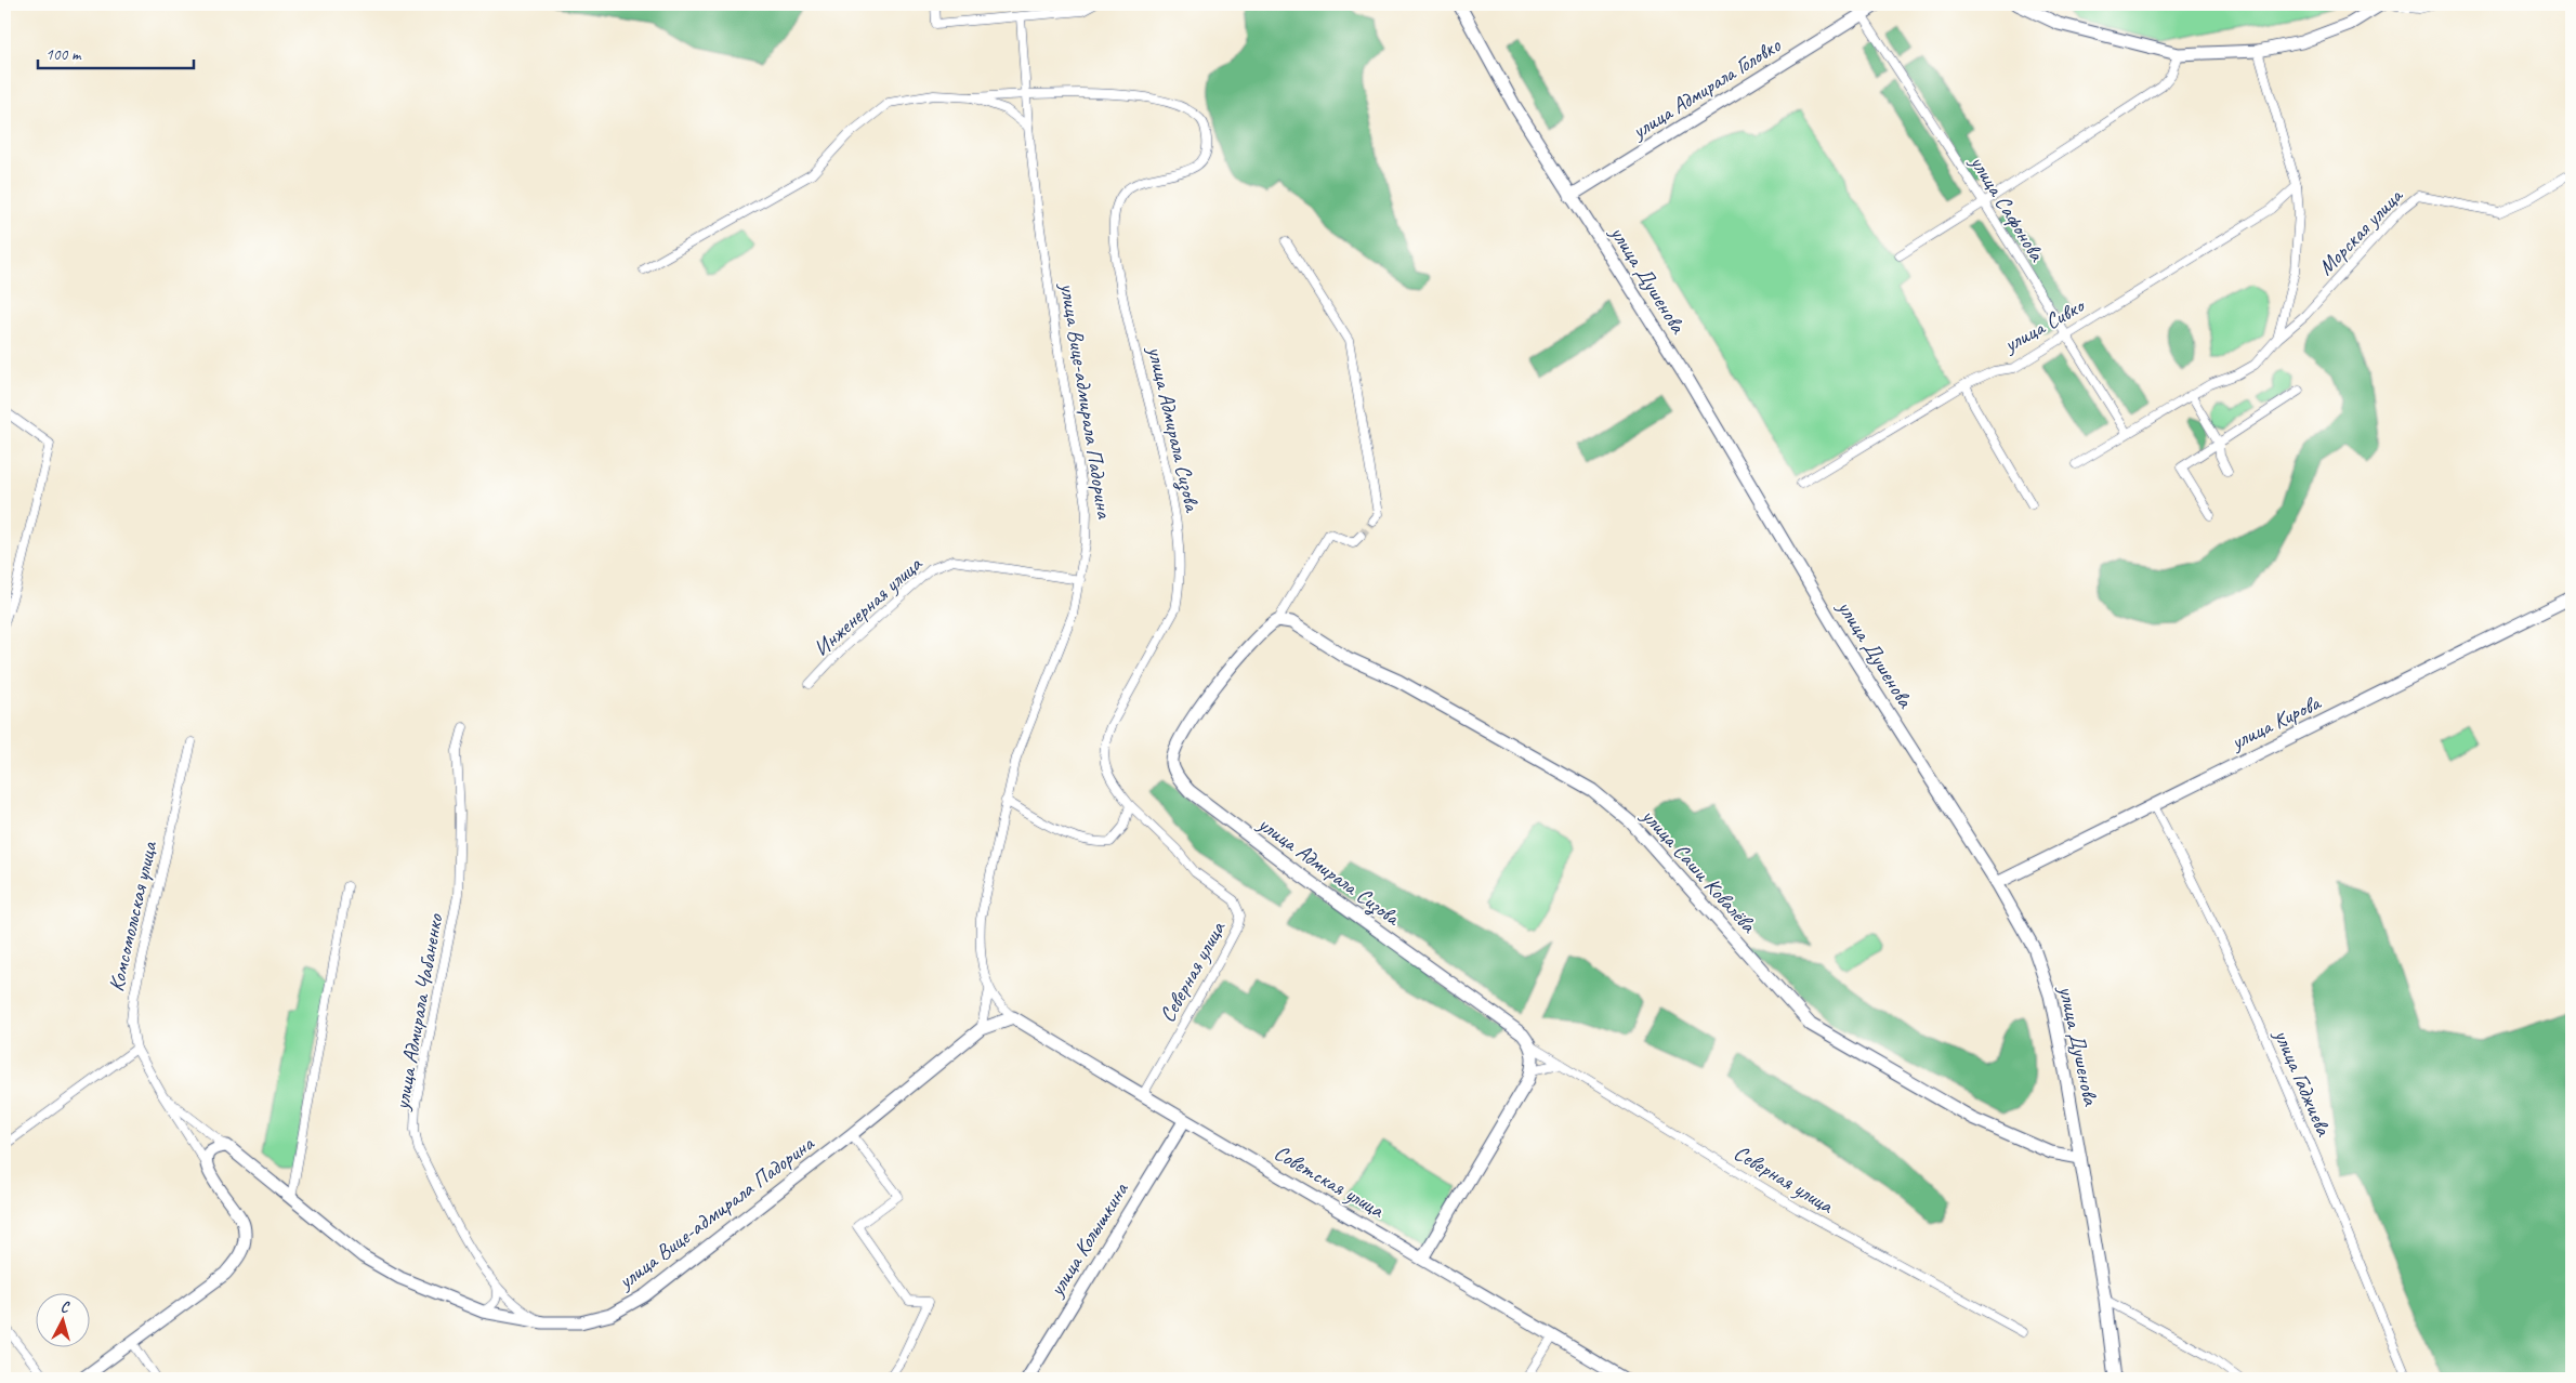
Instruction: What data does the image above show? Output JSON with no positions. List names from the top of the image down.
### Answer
{
  "streets": {
    "street": [
      "улица Адмирала Головко",
      "улица Сафонова",
      "Морская улица",
      "улица Душенова",
      "улица Сивко",
      "улица Вице-адмирала Падорина",
      "улица Адмирала Сизова",
      "Инженерная улица",
      "улица Кирова",
      "улица Саши Ковалёва",
      "Комсомольская улица",
      "Северная улица",
      "улица Адмирала Чабаненко",
      "улица Гаджиева",
      "Советская улица",
      "улица Колышкина"
    ]
  },
  "crossings": [
    ["улица Адмирала Головко", "улица Сафонова"],
    ["улица Адмирала Головко", "улица Душенова"],
    ["улица Сафонова", "улица Сивко"],
    ["улица Душенова", "улица Кирова"],
    ["улица Душенова", "улица Саши Ковалёва"],
    ["улица Вице-адмирала Падорина", "улица Адмирала Сизова"],
    ["улица Вице-адмирала Падорина", "Инженерная улица"],
    ["улица Вице-адмирала Падорина", "Комсомольская улица"],
    ["улица Вице-адмирала Падорина", "улица Адмирала Чабаненко"],
    ["улица Вице-адмирала Падорина", "Советская улица"],
    ["улица Адмирала Сизова", "улица Саши Ковалёва"],
    ["улица Адмирала Сизова", "Северная улица"],
    ["улица Кирова", "улица Гаджиева"],
    ["Северная улица", "Советская улица"],
    ["Советская улица", "улица Колышкина"]
  ],
  "scale_bar": "100 m",
  "north": "top"
}
